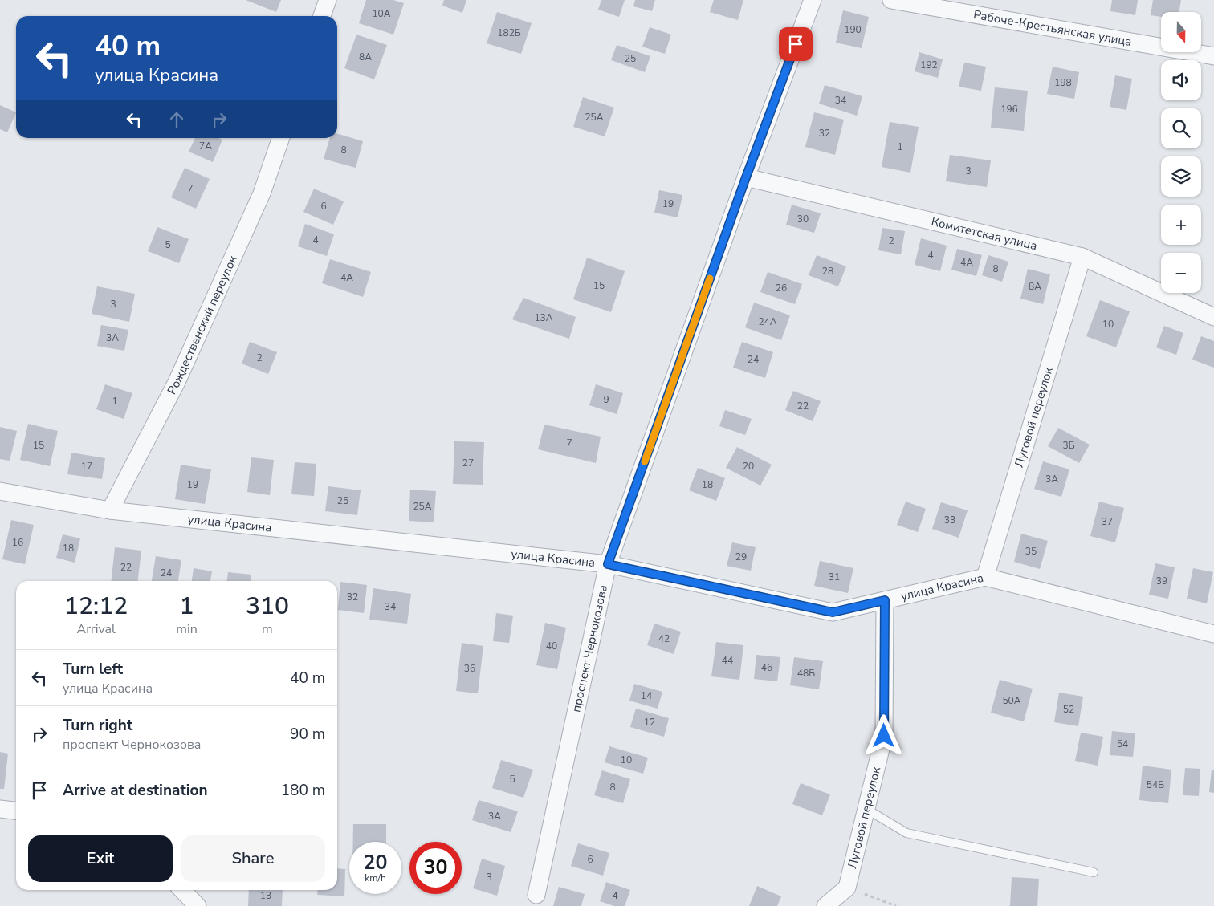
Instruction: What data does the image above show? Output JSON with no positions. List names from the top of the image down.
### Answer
{
  "streets": {
    "street": [
      "Рабоче-Крестьянская улица",
      "Комитетская улица",
      "Рождественский переулок",
      "Луговой переулок",
      "улица Красина",
      "проспект Чернокозова"
    ]
  },
  "crossings": [
    ["Комитетская улица", "Луговой переулок"],
    ["Комитетская улица", "проспект Чернокозова"],
    ["Рождественский переулок", "улица Красина"],
    ["Луговой переулок", "улица Красина"],
    ["улица Красина", "проспект Чернокозова"]
  ],
  "house_numbers": [
    "10А",
    "190",
    "182Б",
    "8А",
    "25",
    "192",
    "198",
    "34",
    "196",
    "25А",
    "32",
    "7А",
    "1",
    "8",
    "3",
    "7",
    "19",
    "6",
    "30",
    "4",
    "2",
    "5",
    "4",
    "4А",
    "8",
    "28",
    "4А",
    "15",
    "8А",
    "26",
    "3",
    "13А",
    "24А",
    "10",
    "3А",
    "2",
    "24",
    "9",
    "1",
    "22",
    "7",
    "15",
    "3Б",
    "27",
    "17",
    "20",
    "3А",
    "19",
    "18",
    "25",
    "25А",
    "33",
    "37",
    "16",
    "18",
    "35",
    "29",
    "22",
    "24",
    "31",
    "39",
    "32",
    "34",
    "42",
    "40",
    "44",
    "46",
    "36",
    "48Б",
    "14",
    "50А",
    "52",
    "12",
    "54",
    "10",
    "5",
    "54Б",
    "8",
    "3А",
    "6",
    "3",
    "13",
    "4"
  ],
  "north": "bottom",
  "page": {
    "map_buttons": ["+", "−"],
    "turn": ["40 m", "улица Красина"],
    "eta": [
      "12:12",
      "Arrival",
      "1",
      "min",
      "310",
      "m"
    ],
    "list": [
      {
        "name": "Turn left",
        "note": "улица Красина",
        "value": "40 m"
      },
      {
        "name": "Turn right",
        "note": "проспект Чернокозова",
        "value": "90 m"
      },
      {
        "name": "Arrive at destination",
        "value": "180 m"
      }
    ],
    "buttons": ["Exit", "Share"],
    "speed": "20 km/h",
    "limit": "30"
  }
}
